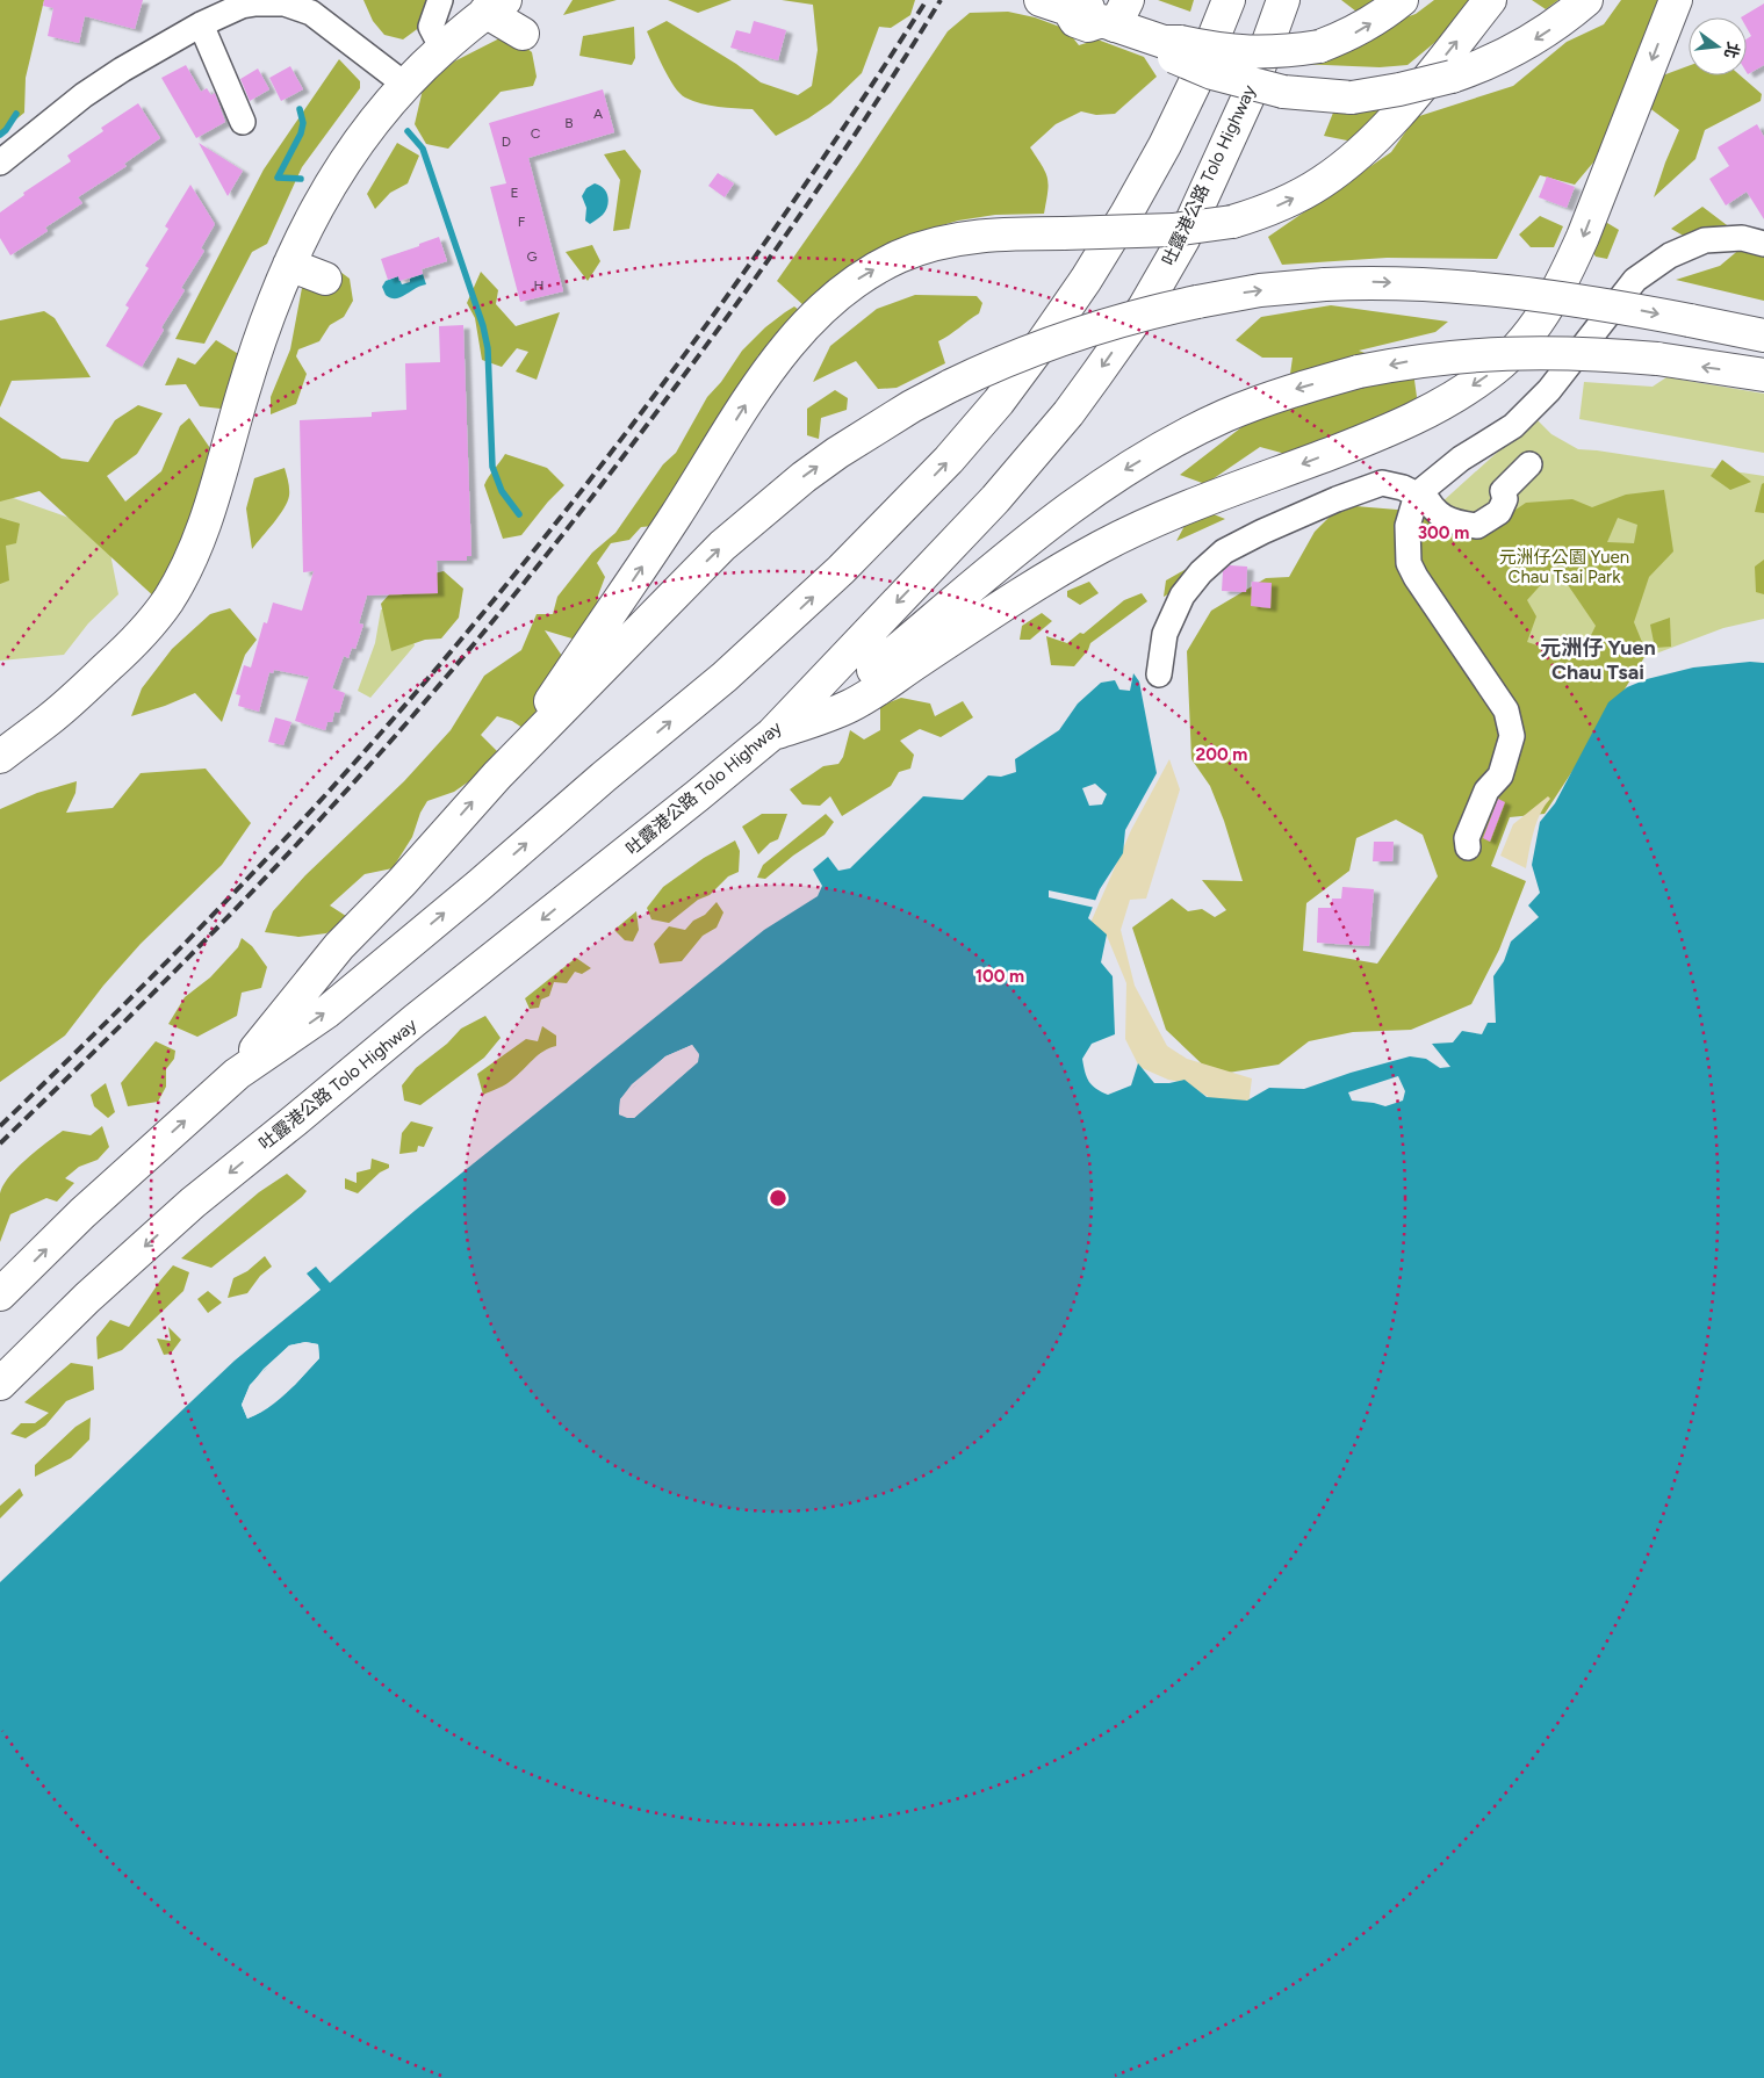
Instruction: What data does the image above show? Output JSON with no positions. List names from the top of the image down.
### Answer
{
  "streets": {
    "main road": ["吐露港公路 Tolo Highway"]
  },
  "districts": ["元洲仔 Yuen Chau Tsai"],
  "parks": ["元洲仔公園 Yuen Chau Tsai Park"],
  "house_numbers": [
    "A",
    "B",
    "C",
    "D",
    "E",
    "F",
    "G",
    "H"
  ],
  "north": "right",
  "rings": ["300 m", "200 m", "100 m"]
}
